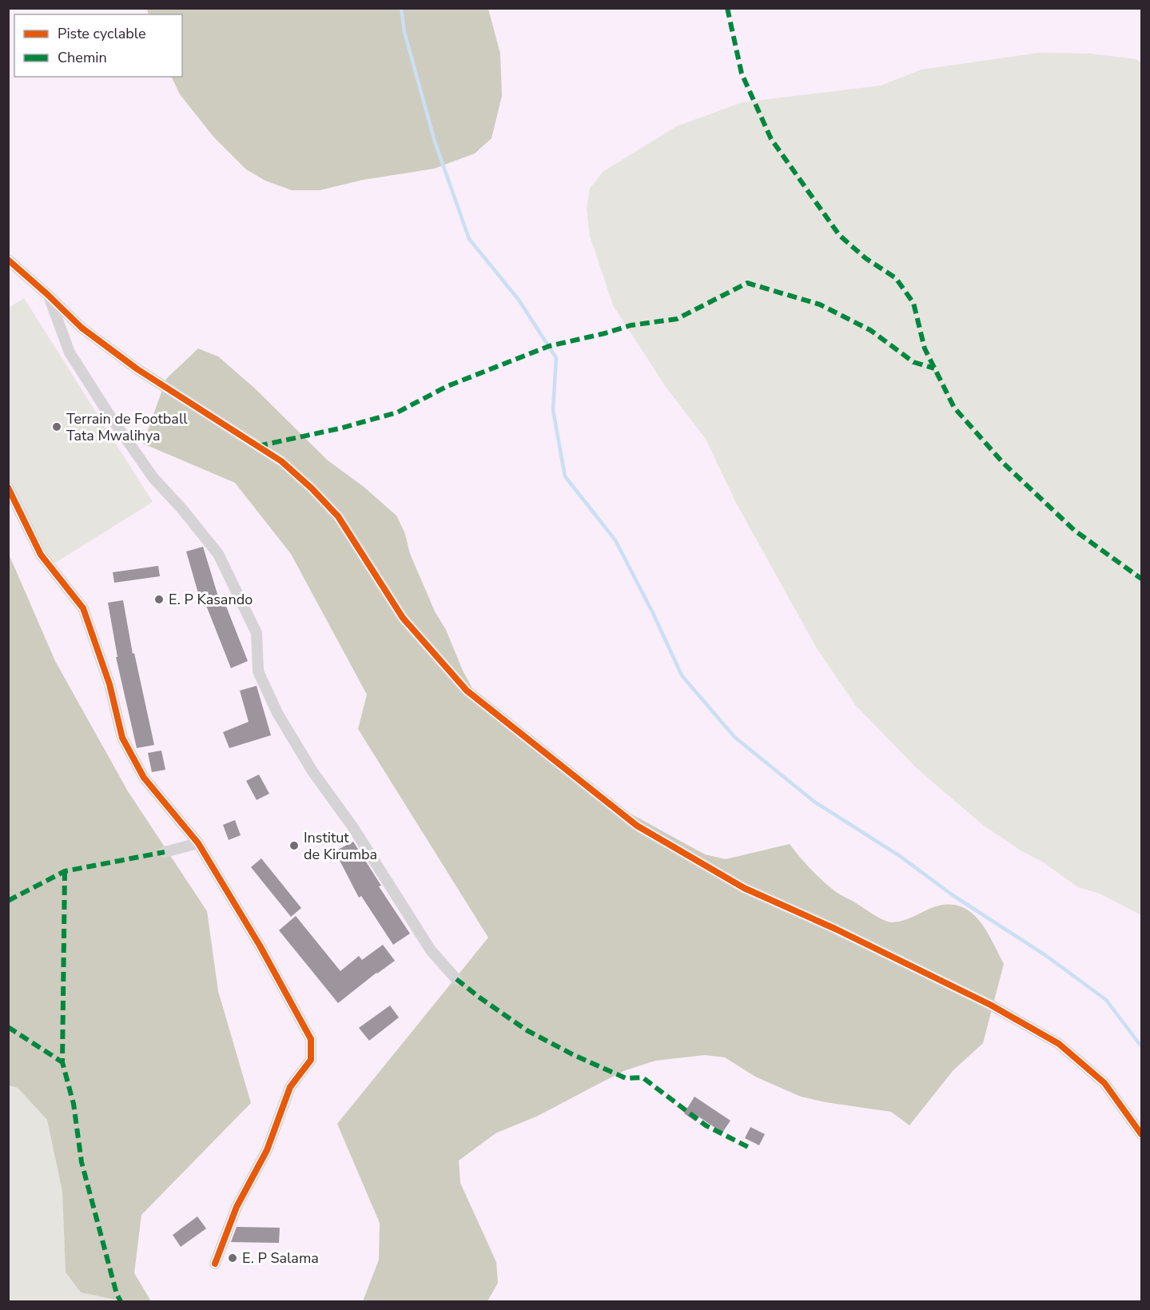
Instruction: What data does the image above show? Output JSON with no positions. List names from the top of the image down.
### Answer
{
  "places": [
    "Terrain de Football Tata Mwalihya",
    "E. P Kasando",
    "Institut de Kirumba",
    "E. P Salama"
  ],
  "legend": ["Piste cyclable", "Chemin"]
}
